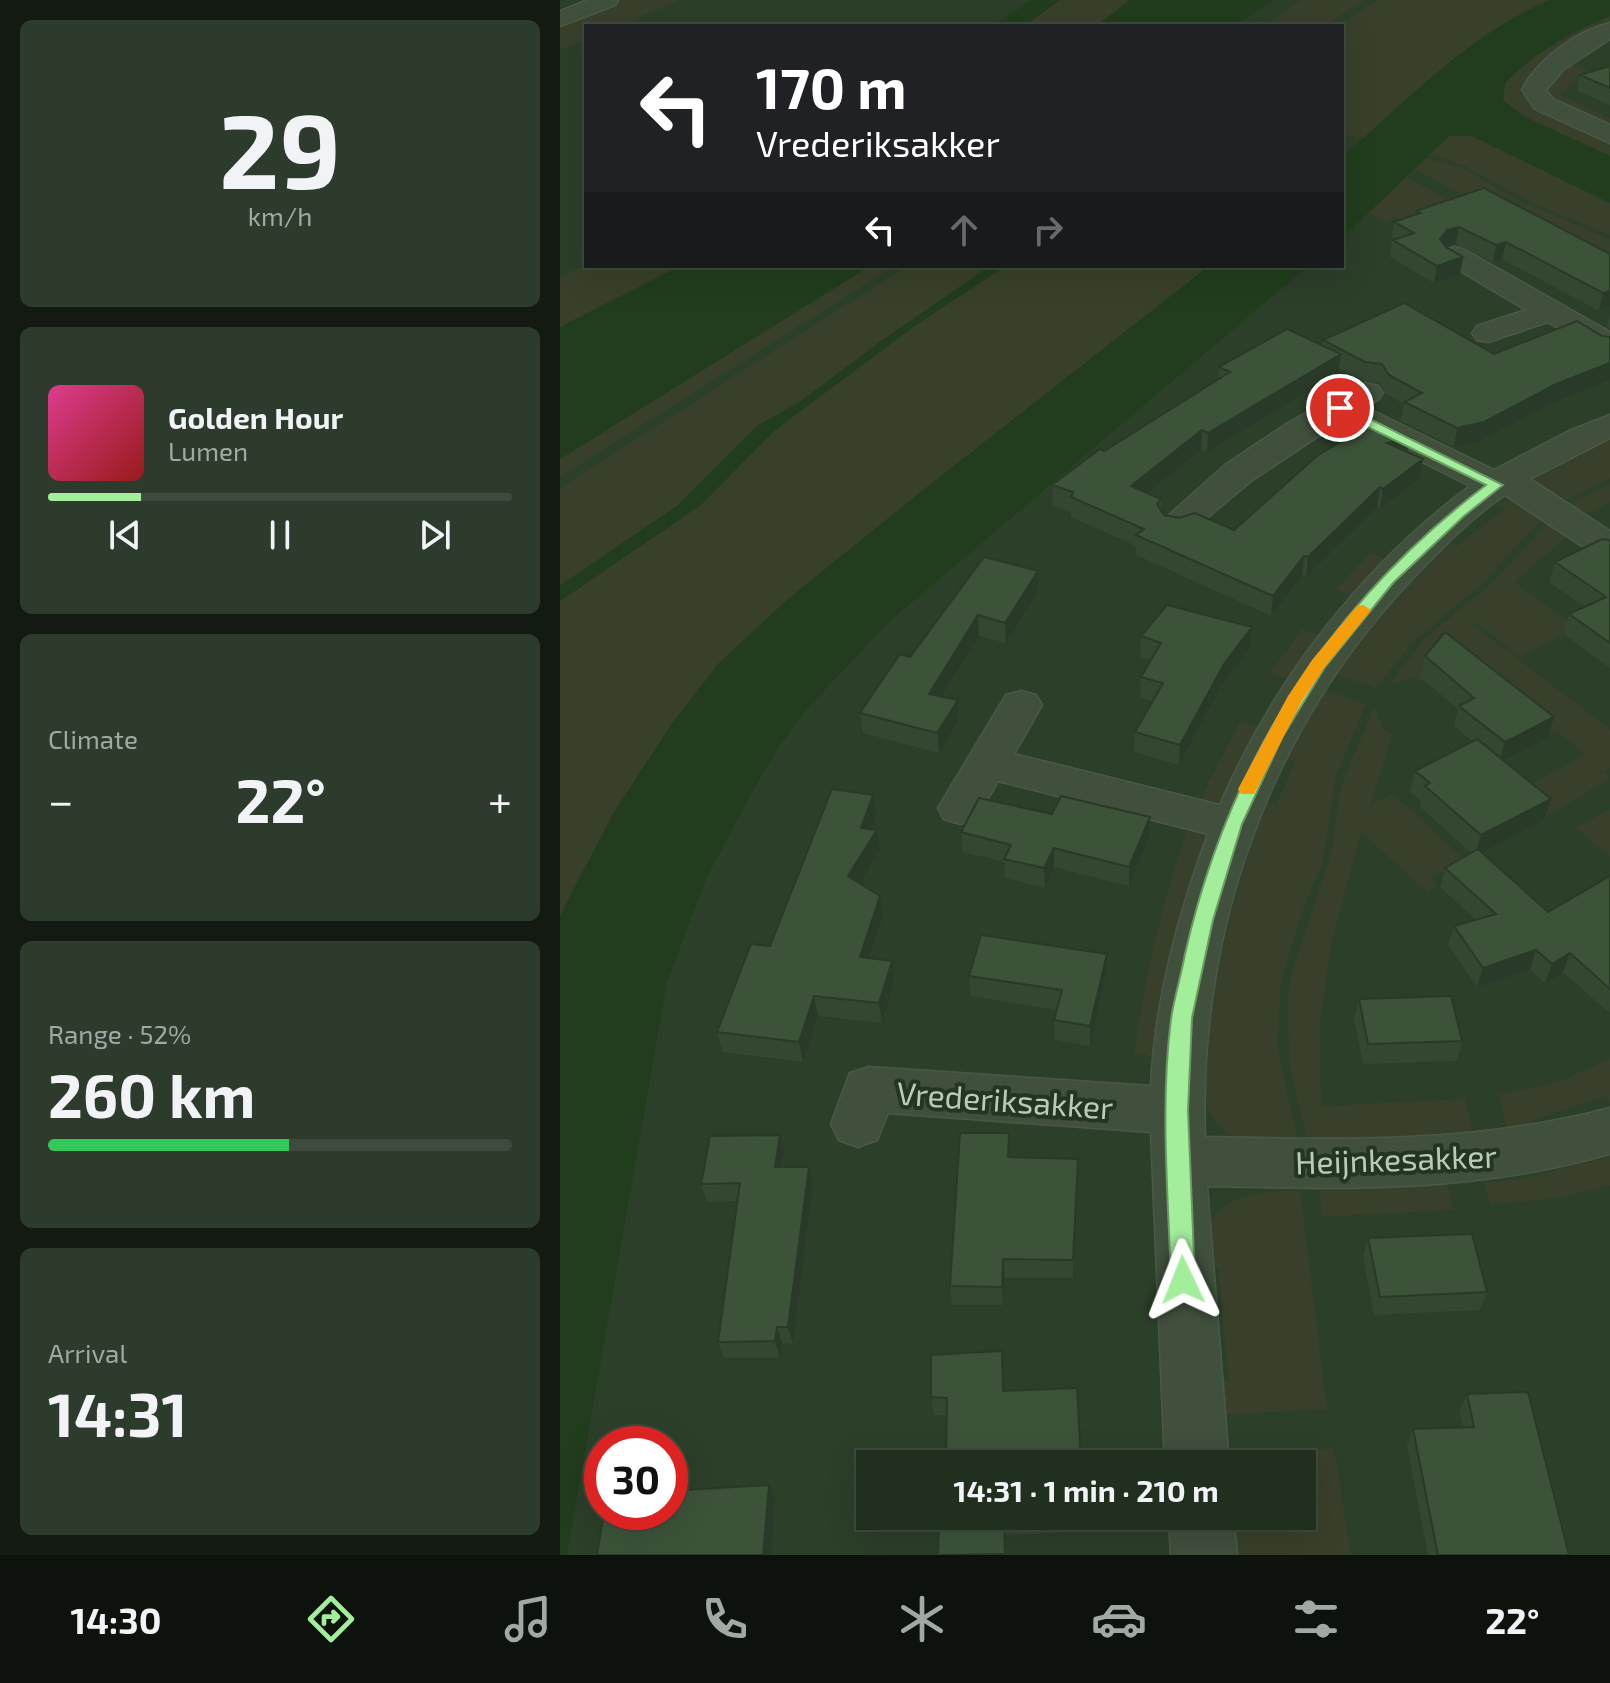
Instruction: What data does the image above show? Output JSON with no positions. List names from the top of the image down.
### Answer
{
  "streets": {
    "street": ["Vrederiksakker", "Heijnkesakker"]
  },
  "crossings": [
    ["Vrederiksakker", "Heijnkesakker"]
  ],
  "page": {
    "tile": [
      ["29", "km/h"],
      "Climate",
      ["Range · 52%", "260 km"],
      ["Arrival", "14:31"]
    ],
    "turn": ["170 m", "Vrederiksakker"],
    "song": ["Golden Hour", "Lumen"],
    "heat": ["−", "22°", "+"],
    "limit": "30",
    "trip": "14:31 · 1 min · 210 m",
    "tabs": ["14:30", "22°"]
  }
}
